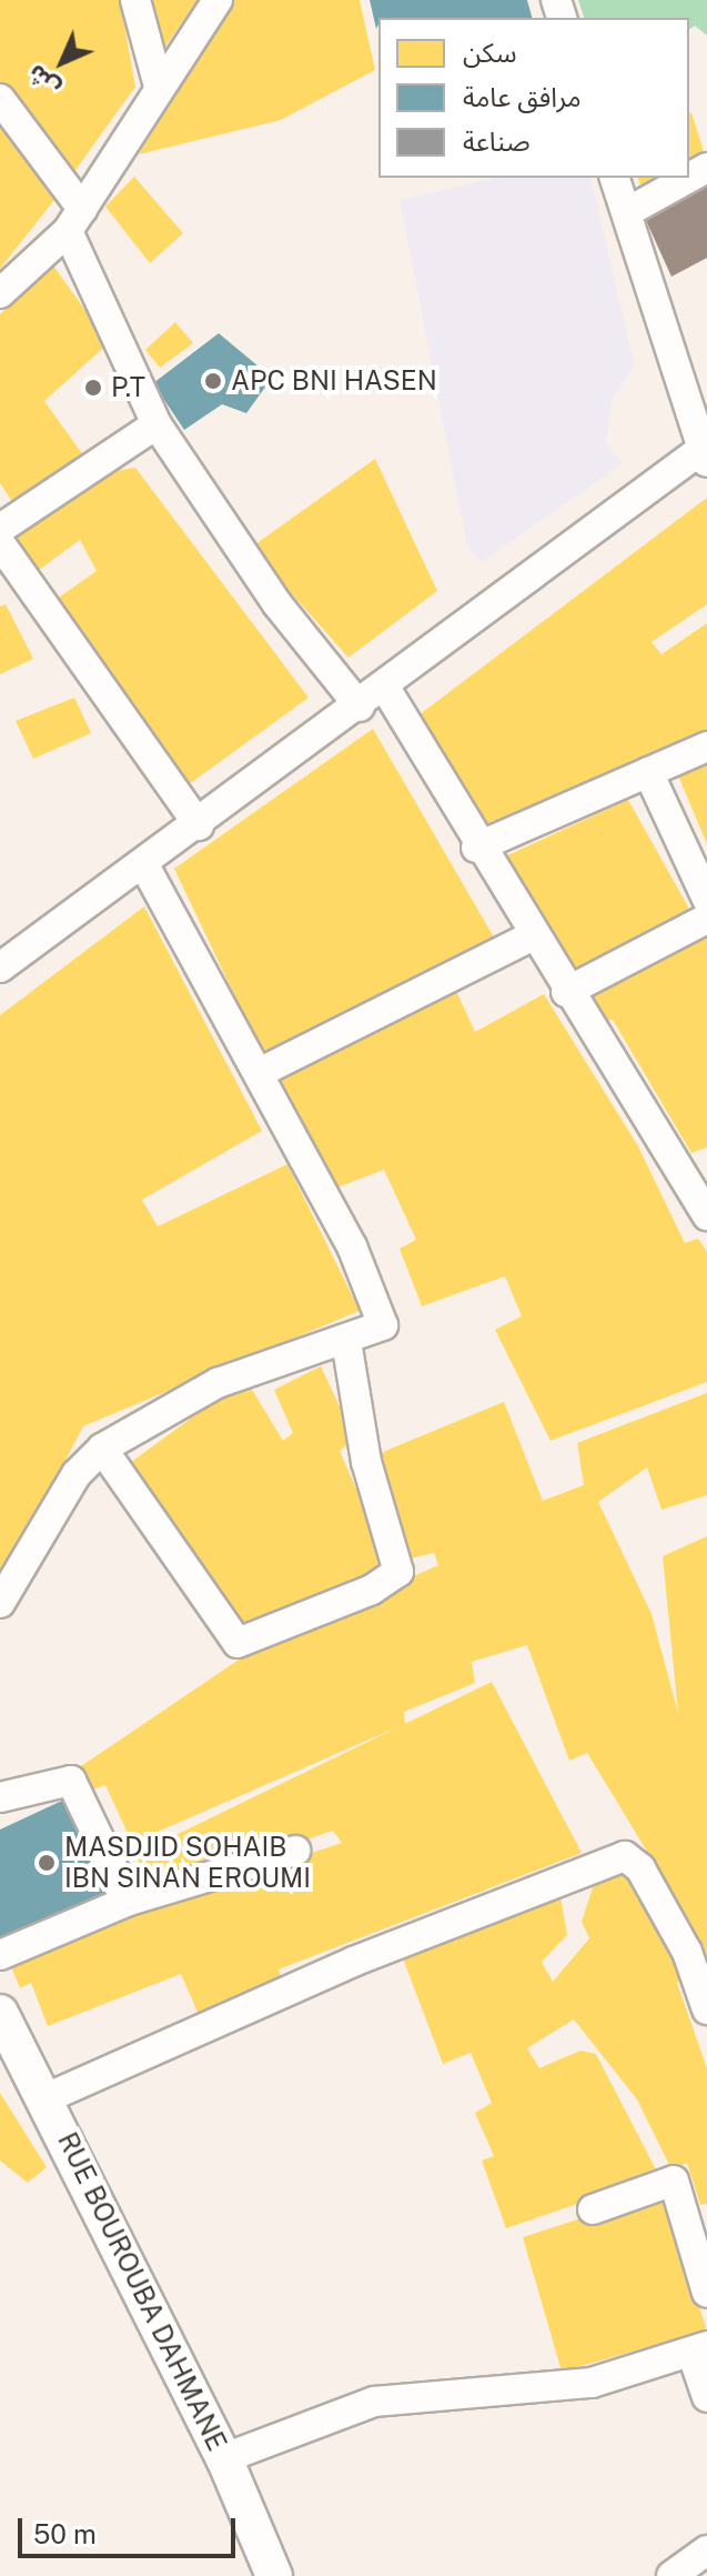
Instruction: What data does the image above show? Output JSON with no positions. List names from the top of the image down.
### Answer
{
  "streets": {
    "street": ["RUE BOUROUBA DAHMANE"]
  },
  "places": ["APC BNI HASEN", "P.T", "MASDJID SOHAIB IBN SINAN EROUMI"],
  "legend": ["سكن", "مرافق عامة", "صناعة"],
  "scale_bar": "50 m",
  "north": "bottom left"
}
